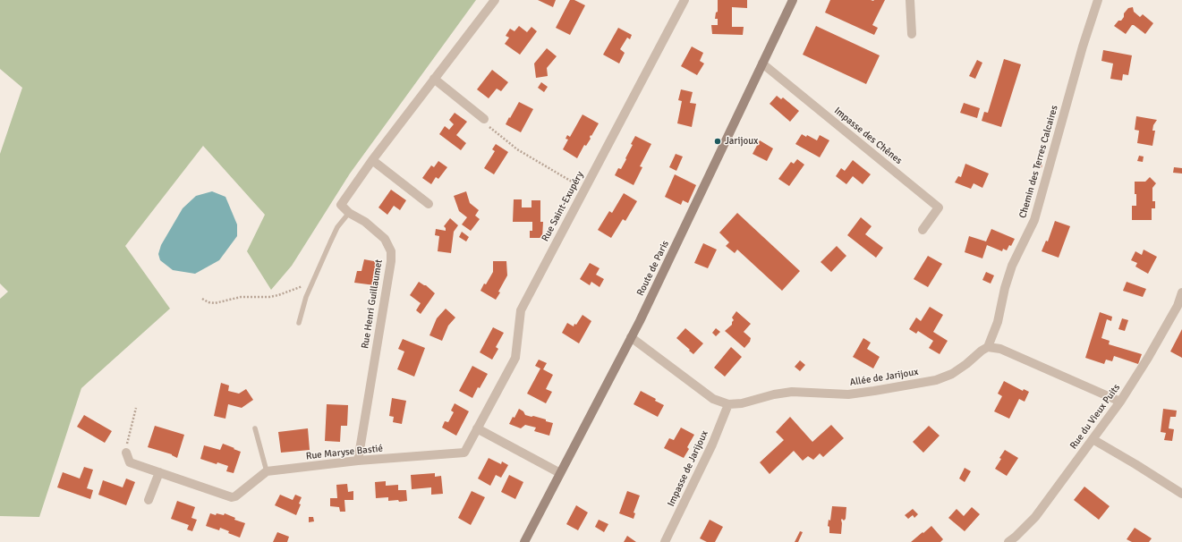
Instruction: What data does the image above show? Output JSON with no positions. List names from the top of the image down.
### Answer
{
  "streets": {
    "main road": ["Route de Paris"],
    "street": [
      "Impasse des Chênes",
      "Chemin des Terres Calcaires",
      "Rue Saint-Exupéry",
      "Rue Henri Guillaumet",
      "Allée de Jarijoux",
      "Rue du Vieux Puits",
      "Rue Maryse Bastié",
      "Impasse de Jarijoux"
    ]
  },
  "crossings": [
    ["Impasse des Chênes", "Route de Paris"],
    ["Chemin des Terres Calcaires", "Allée de Jarijoux"],
    ["Rue Saint-Exupéry", "Rue Maryse Bastié"],
    ["Route de Paris", "Allée de Jarijoux"],
    ["Rue Henri Guillaumet", "Rue Maryse Bastié"],
    ["Allée de Jarijoux", "Impasse de Jarijoux"]
  ],
  "places": ["Jarijoux"]
}
